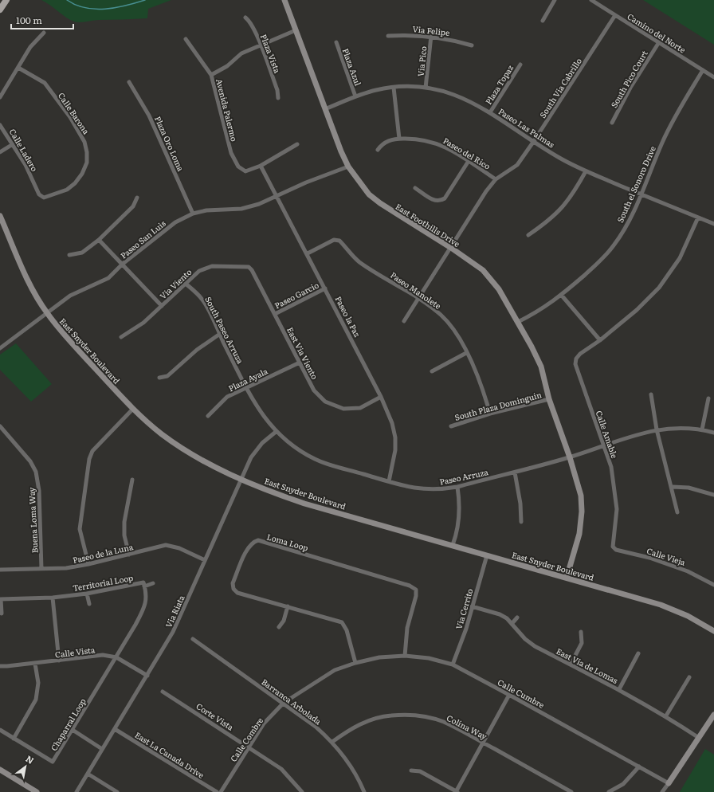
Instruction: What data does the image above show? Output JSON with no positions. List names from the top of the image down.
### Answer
{
  "streets": {
    "street": [
      "Via Felipe",
      "Camino del Norte",
      "Plaza Vista",
      "Via Pico",
      "Plaza Azul",
      "South Pico Court",
      "Plaza Topaz",
      "South Via Cabrillo",
      "Avenida Palermo",
      "Calle Barona",
      "Paseo Las Palmas",
      "Plaza Oro Loma",
      "Calle Ladero",
      "Paseo del Rico",
      "South el Sonoro Drive",
      "East Foothills Drive",
      "Paseo San Luis",
      "Via Viento",
      "Paseo Manolete",
      "Paseo Garcio",
      "Paseo la Paz",
      "South Paseo Arruza",
      "East Snyder Boulevard",
      "East Via Viento",
      "Plaza Ayala",
      "South Plaza Dominguin",
      "Calle Amable",
      "Paseo Arruza",
      "Buena Loma Way",
      "Loma Loop",
      "Paseo de la Luna",
      "Calle Vieja",
      "Territorial Loop",
      "Via Cerrito",
      "Via Riata",
      "Calle Vista",
      "East Via de Lomas",
      "Calle Cumbre",
      "Barranca Arbolada",
      "Corte Vista",
      "Chaparral Loop",
      "Colina Way",
      "Calle Combre",
      "East La Canada Drive"
    ]
  },
  "crossings": [
    ["Via Felipe", "Via Pico"],
    ["Camino del Norte", "South Pico Court"],
    ["Camino del Norte", "South Via Cabrillo"],
    ["Camino del Norte", "South el Sonoro Drive"],
    ["Via Pico", "Paseo Las Palmas"],
    ["Plaza Azul", "Paseo Las Palmas"],
    ["Plaza Topaz", "Paseo Las Palmas"],
    ["South Via Cabrillo", "Paseo Las Palmas"],
    ["South Via Cabrillo", "Paseo del Rico"],
    ["South Via Cabrillo", "East Foothills Drive"],
    ["South Via Cabrillo", "Paseo Manolete"],
    ["Avenida Palermo", "Paseo la Paz"],
    ["Calle Barona", "Calle Ladero"],
    ["Paseo Las Palmas", "South el Sonoro Drive"],
    ["Paseo Las Palmas", "East Foothills Drive"],
    ["Paseo Las Palmas", "Calle Amable"],
    ["Plaza Oro Loma", "Paseo San Luis"],
    ["South el Sonoro Drive", "East Foothills Drive"],
    ["East Foothills Drive", "Paseo San Luis"],
    ["East Foothills Drive", "East Snyder Boulevard"],
    ["East Foothills Drive", "South Plaza Dominguin"],
    ["East Foothills Drive", "Paseo Arruza"],
    ["Paseo San Luis", "Paseo la Paz"],
    ["Paseo San Luis", "East Snyder Boulevard"],
    ["Via Viento", "South Paseo Arruza"],
    ["Via Viento", "East Via Viento"],
    ["Paseo Manolete", "Paseo la Paz"],
    ["Paseo Manolete", "South Plaza Dominguin"],
    ["Paseo Garcio", "Paseo la Paz"],
    ["Paseo Garcio", "East Via Viento"],
    ["Paseo la Paz", "East Via Viento"],
    ["Paseo la Paz", "Paseo Arruza"],
    ["South Paseo Arruza", "Plaza Ayala"],
    ["South Paseo Arruza", "Paseo Arruza"],
    ["East Snyder Boulevard", "Via Cerrito"],
    ["East Snyder Boulevard", "Via Riata"],
    ["East Via Viento", "Plaza Ayala"],
    ["Plaza Ayala", "Paseo Arruza"],
    ["Calle Amable", "Paseo Arruza"],
    ["Calle Amable", "Calle Vieja"],
    ["Paseo Arruza", "Via Riata"],
    ["Buena Loma Way", "Paseo de la Luna"],
    ["Loma Loop", "Calle Cumbre"],
    ["Loma Loop", "Calle Combre"],
    ["Paseo de la Luna", "Via Riata"],
    ["Territorial Loop", "Calle Vista"],
    ["Territorial Loop", "Chaparral Loop"],
    ["Via Cerrito", "East Via de Lomas"],
    ["Via Cerrito", "Calle Cumbre"],
    ["Via Riata", "Calle Vista"],
    ["Via Riata", "East La Canada Drive"],
    ["Calle Vista", "Chaparral Loop"],
    ["Calle Cumbre", "Calle Combre"],
    ["Barranca Arbolada", "Colina Way"],
    ["Barranca Arbolada", "Calle Combre"],
    ["Corte Vista", "Calle Combre"]
  ],
  "scale_bar": "100 m",
  "north": "top right"
}
